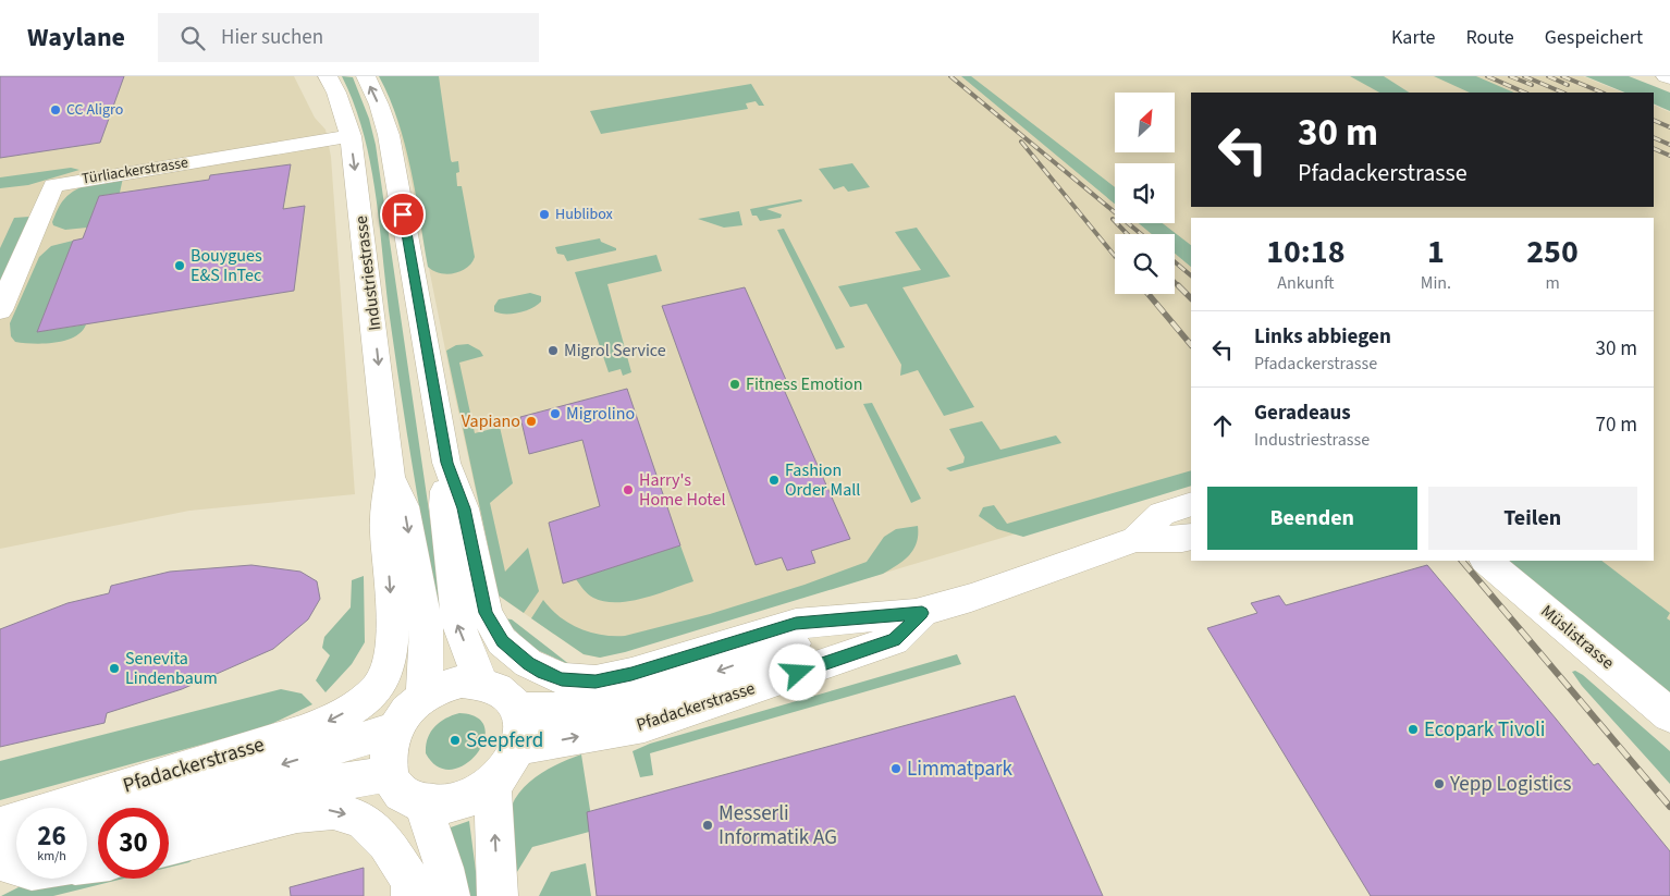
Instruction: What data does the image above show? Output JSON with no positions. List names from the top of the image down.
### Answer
{
  "streets": {
    "main road": [
      "Türliackerstrasse",
      "Industriestrasse",
      "Müslistrasse",
      "Pfadackerstrasse"
    ]
  },
  "crossings": [
    ["Türliackerstrasse", "Industriestrasse"],
    ["Industriestrasse", "Pfadackerstrasse"]
  ],
  "places": [
    "CC Aligro",
    "Hublibox",
    "Bouygues E&S InTec",
    "Migrol Service",
    "Fitness Emotion",
    "Migrolino",
    "Vapiano",
    "Fashion Order Mall",
    "Harry's Home Hotel",
    "Senevita Lindenbaum",
    "Ecopark Tivoli",
    "Seepferd",
    "Limmatpark",
    "Yepp Logistics",
    "Messerli Informatik AG"
  ],
  "north": "top right",
  "page": {
    "header": "Waylane",
    "search": "Hier suchen",
    "nav": ["Karte", "Route", "Gespeichert"],
    "turn": ["30 m", "Pfadackerstrasse"],
    "eta": [
      "10:18",
      "Ankunft",
      "1",
      "Min.",
      "250",
      "m"
    ],
    "list": [
      {
        "name": "Links abbiegen",
        "note": "Pfadackerstrasse",
        "value": "30 m"
      },
      {
        "name": "Geradeaus",
        "note": "Industriestrasse",
        "value": "70 m"
      }
    ],
    "buttons": ["Beenden", "Teilen"],
    "speed": "26 km/h",
    "limit": "30"
  }
}
